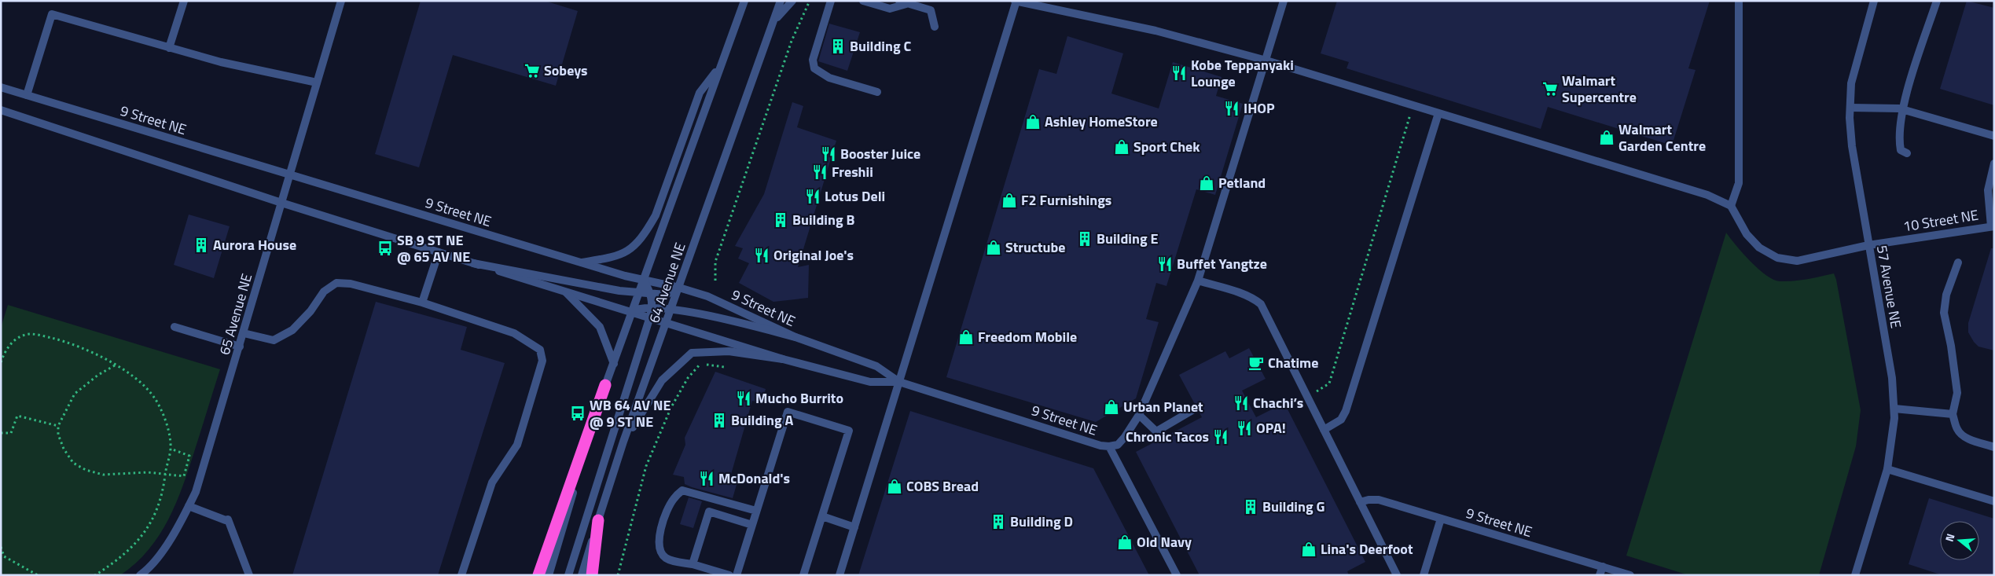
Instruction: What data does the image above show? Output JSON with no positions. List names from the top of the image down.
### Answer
{
  "streets": {
    "street": [
      "9 Street NE",
      "10 Street NE",
      "64 Avenue NE",
      "57 Avenue NE",
      "65 Avenue NE"
    ]
  },
  "crossings": [
    ["9 Street NE", "64 Avenue NE"],
    ["9 Street NE", "65 Avenue NE"],
    ["10 Street NE", "57 Avenue NE"]
  ],
  "places": {
    "building": [
      "Building C",
      "Building B",
      "Building E",
      "Aurora House",
      "Building A",
      "Building G",
      "Building D"
    ],
    "supermarket": ["Sobeys", "Walmart Supercentre"],
    "restaurant": [
      "Kobe Teppanyaki Lounge",
      "IHOP",
      "Booster Juice",
      "Freshii",
      "Lotus Deli",
      "Original Joe's",
      "Buffet Yangtze",
      "Mucho Burrito",
      "Chachi’s",
      "OPA!",
      "Chronic Tacos",
      "McDonald's"
    ],
    "shop": [
      "Ashley HomeStore",
      "Walmart Garden Centre",
      "Sport Chek",
      "Petland",
      "F2 Furnishings",
      "Structube",
      "Freedom Mobile",
      "Urban Planet",
      "COBS Bread",
      "Old Navy",
      "Lina's Deerfoot"
    ],
    "bus stop": ["SB 9 ST NE @ 65 AV NE", "WB 64 AV NE @ 9 ST NE"],
    "cafe": ["Chatime"]
  },
  "north": "left"
}
